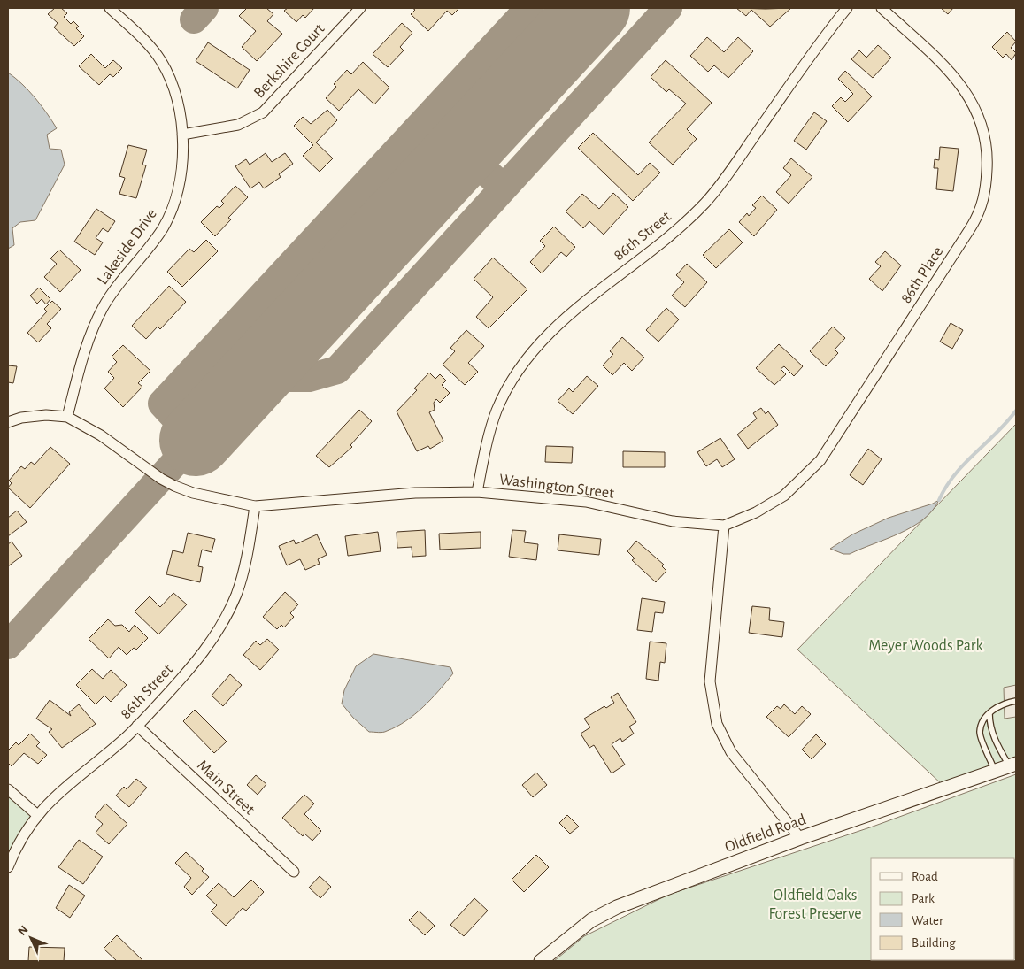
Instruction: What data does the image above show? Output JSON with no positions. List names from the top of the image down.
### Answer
{
  "streets": {
    "street": [
      "Berkshire Court",
      "86th Street",
      "Lakeside Drive",
      "86th Place",
      "Washington Street",
      "Main Street",
      "Oldfield Road"
    ]
  },
  "crossings": [
    ["Berkshire Court", "Lakeside Drive"],
    ["86th Street", "Washington Street"],
    ["86th Street", "Main Street"],
    ["Lakeside Drive", "Washington Street"],
    ["86th Place", "Washington Street"]
  ],
  "parks": ["Meyer Woods Park", "Oldfield Oaks Forest Preserve"],
  "legend": [
    "Road",
    "Park",
    "Water",
    "Building"
  ],
  "north": "top left"
}
